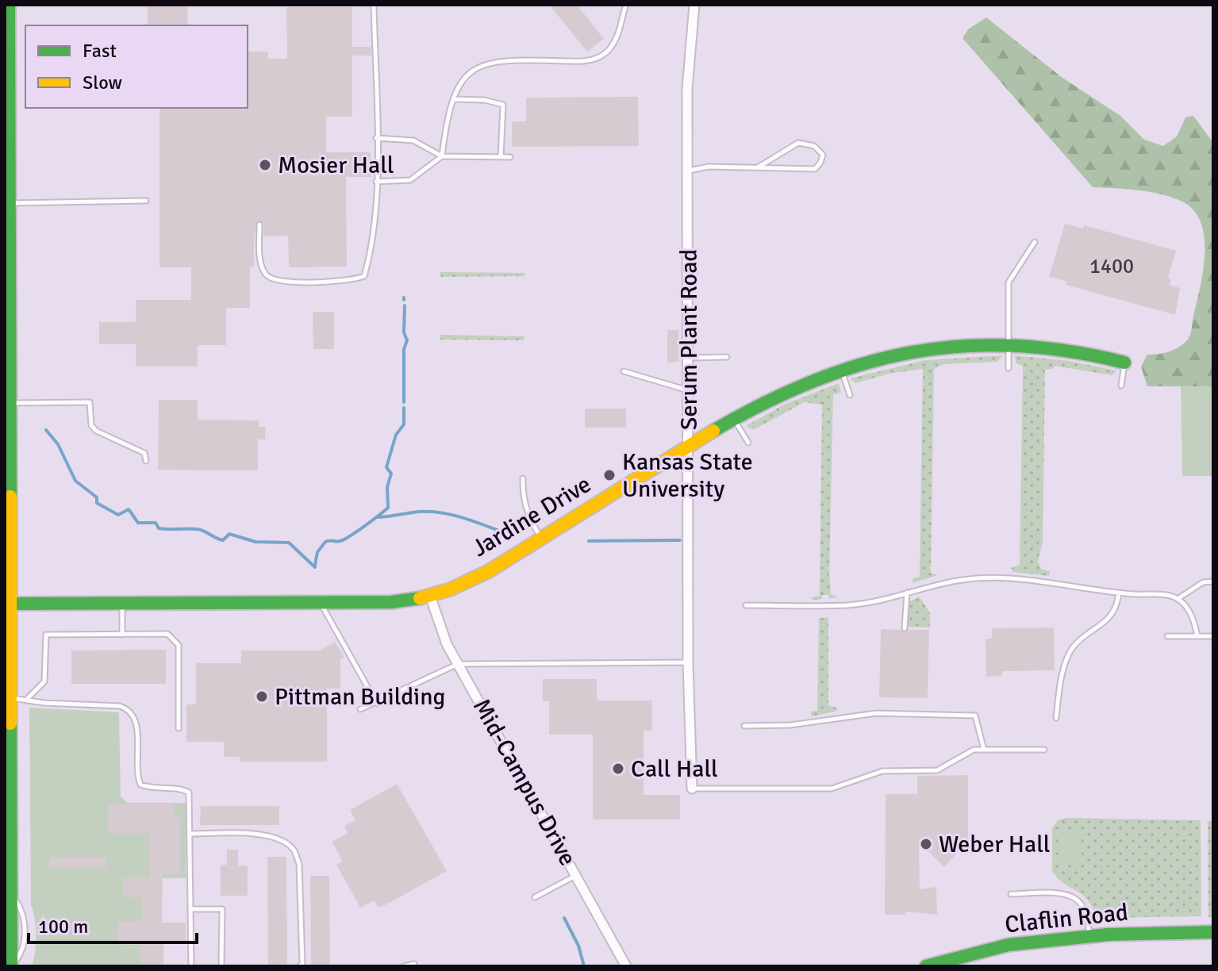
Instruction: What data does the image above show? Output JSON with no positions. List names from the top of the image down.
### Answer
{
  "streets": {
    "street": [
      "Serum Plant Road",
      "Jardine Drive",
      "Mid-Campus Drive",
      "Claflin Road"
    ]
  },
  "crossings": [
    ["Serum Plant Road", "Jardine Drive"],
    ["Jardine Drive", "Mid-Campus Drive"]
  ],
  "places": [
    "Mosier Hall",
    "Kansas State University",
    "Pittman Building",
    "Call Hall",
    "Weber Hall"
  ],
  "house_numbers": ["1400"],
  "legend": ["Fast", "Slow"],
  "scale_bar": "100 m"
}
